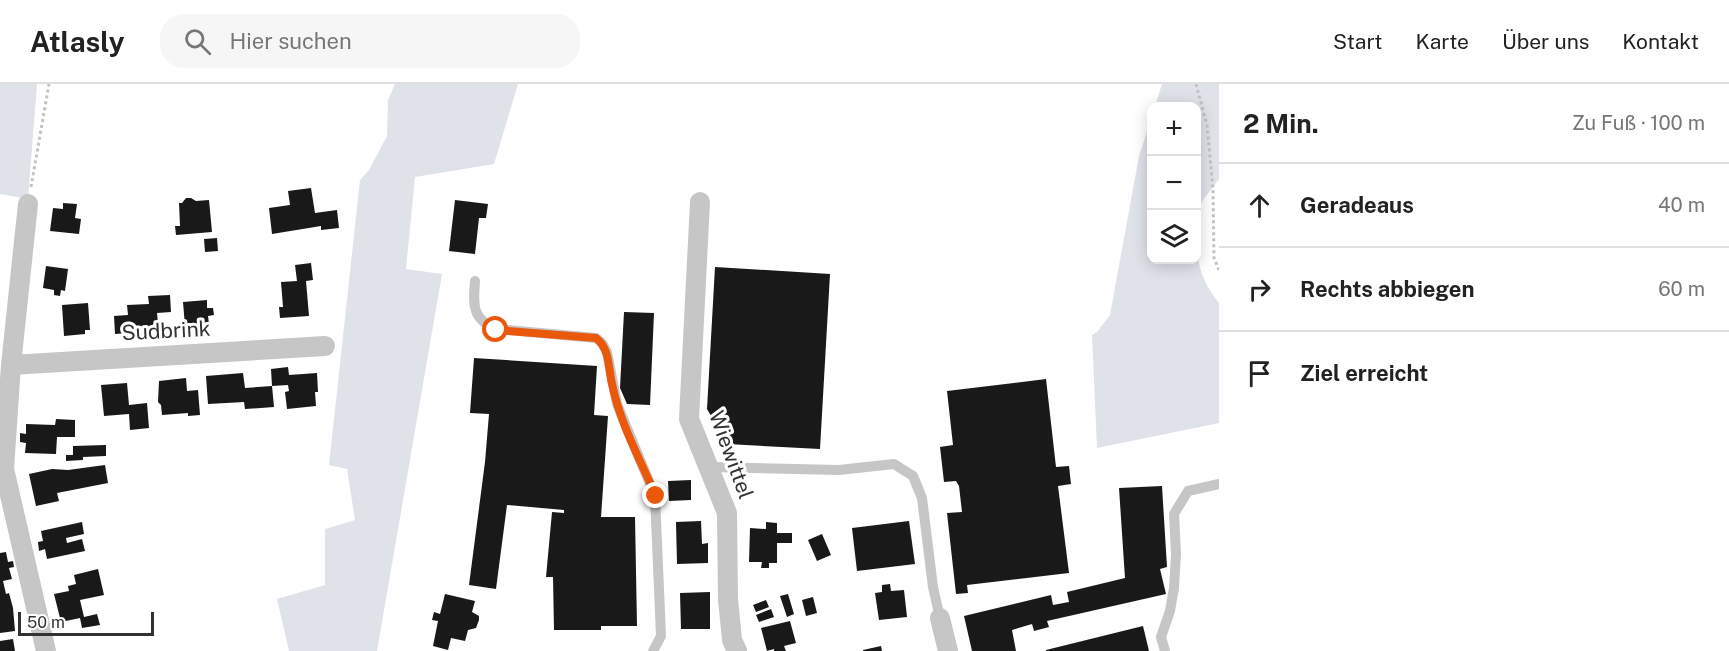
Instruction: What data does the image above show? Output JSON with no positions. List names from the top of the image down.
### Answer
{
  "streets": {
    "street": ["Sudbrink", "Wiewittel"]
  },
  "scale_bar": "50 m",
  "page": {
    "header": "Atlasly",
    "search": "Hier suchen",
    "nav": [
      "Start",
      "Karte",
      "Über uns",
      "Kontakt"
    ],
    "heading": ["2 Min.", "Zu Fuß · 100 m"],
    "map_buttons": ["+", "−"],
    "list": [
      ["Geradeaus", "40 m"],
      ["Rechts abbiegen", "60 m"],
      "Ziel erreicht"
    ],
    "scale": "50 m"
  }
}
